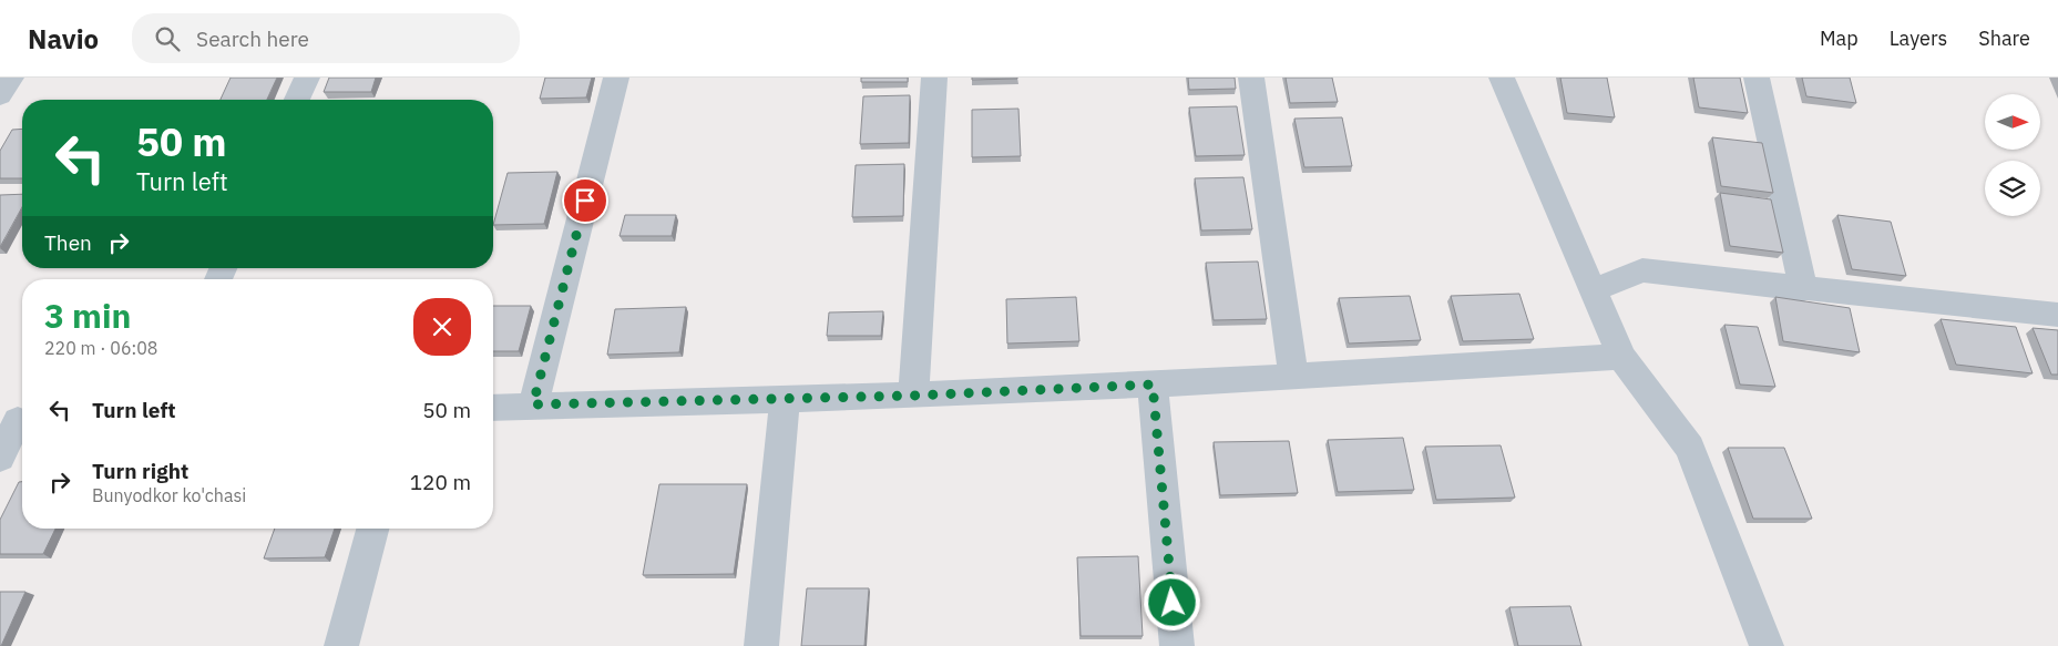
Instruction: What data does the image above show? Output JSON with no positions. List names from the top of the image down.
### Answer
{
  "north": "right",
  "page": {
    "header": "Navio",
    "search": "Search here",
    "nav": ["Map", "Layers", "Share"],
    "turn": ["50 m", "Turn left"],
    "then": "Then",
    "heading": ["3 min", "220 m · 06:08"],
    "list": [
      {
        "name": "Turn left",
        "value": "50 m"
      },
      {
        "name": "Turn right",
        "note": "Bunyodkor ko'chasi",
        "value": "120 m"
      }
    ]
  }
}
